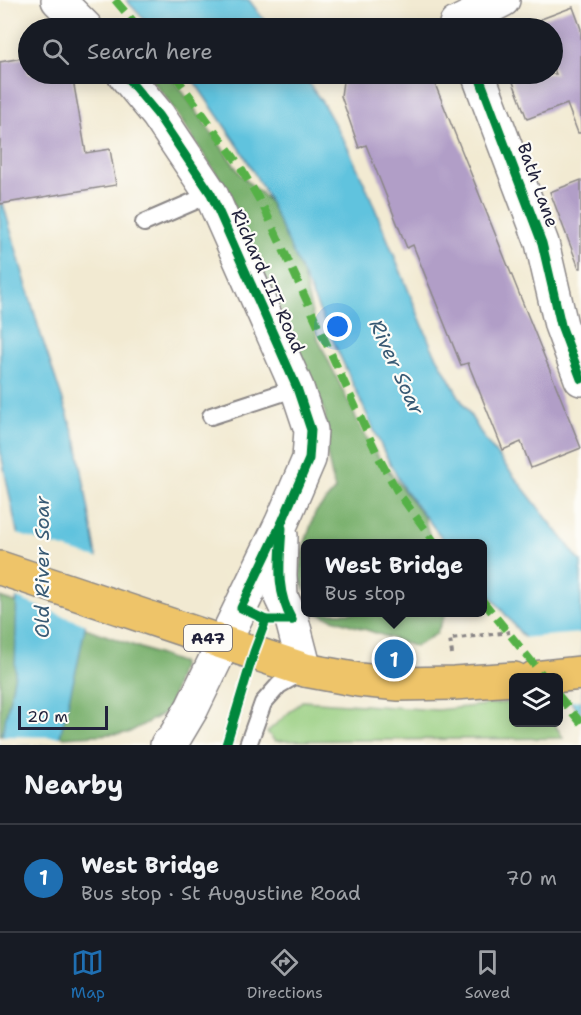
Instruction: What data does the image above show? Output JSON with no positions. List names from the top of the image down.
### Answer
{
  "streets": {
    "main road": ["A47"],
    "street": ["Bath Lane", "Richard III Road"]
  },
  "crossings": [
    ["Richard III Road", "A47"]
  ],
  "water": ["River Soar", "Old River Soar"],
  "scale_bar": "20 m",
  "page": {
    "search": "Search here",
    "popup": ["West Bridge", "Bus stop"],
    "pins": "1",
    "scale": "20 m",
    "heading": "Nearby",
    "list": [
      {
        "mark": "1",
        "name": "West Bridge",
        "note": "Bus stop · St Augustine Road",
        "value": "70 m"
      }
    ],
    "nav": ["Map", "Directions", "Saved"]
  }
}
